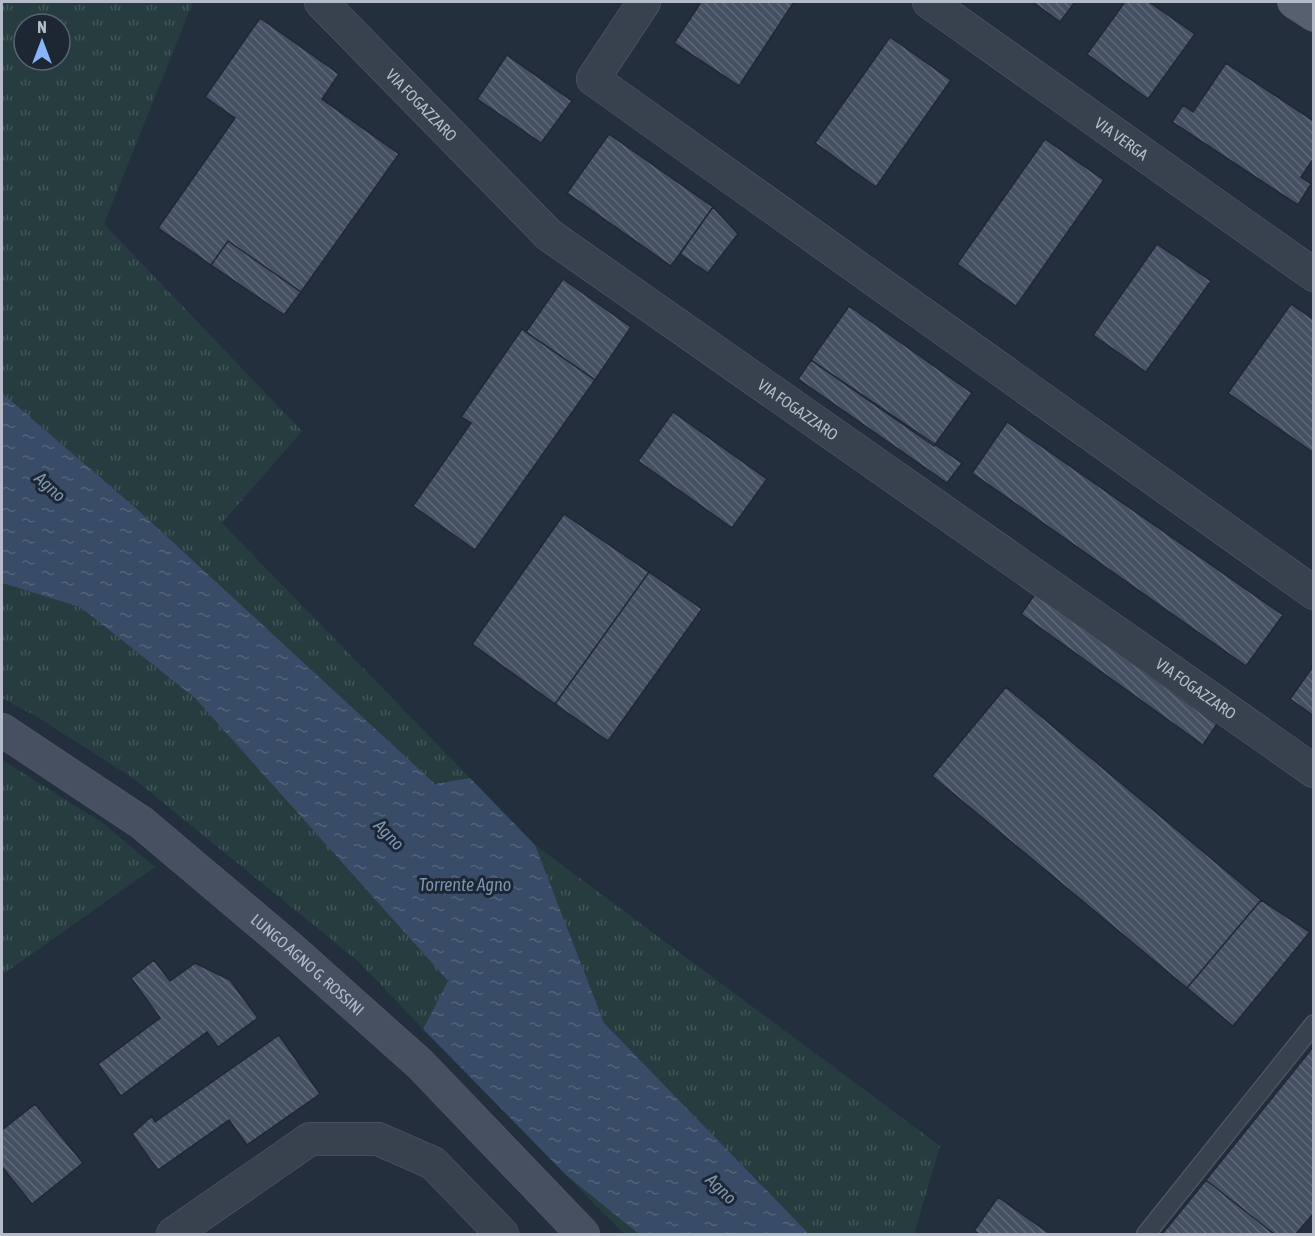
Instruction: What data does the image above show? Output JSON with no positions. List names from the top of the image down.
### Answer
{
  "streets": {
    "main road": ["LUNGO AGNO G. ROSSINI"],
    "street": ["VIA FOGAZZARO", "VIA VERGA"]
  },
  "water": ["Agno", "Torrente Agno"],
  "north": "top"
}
